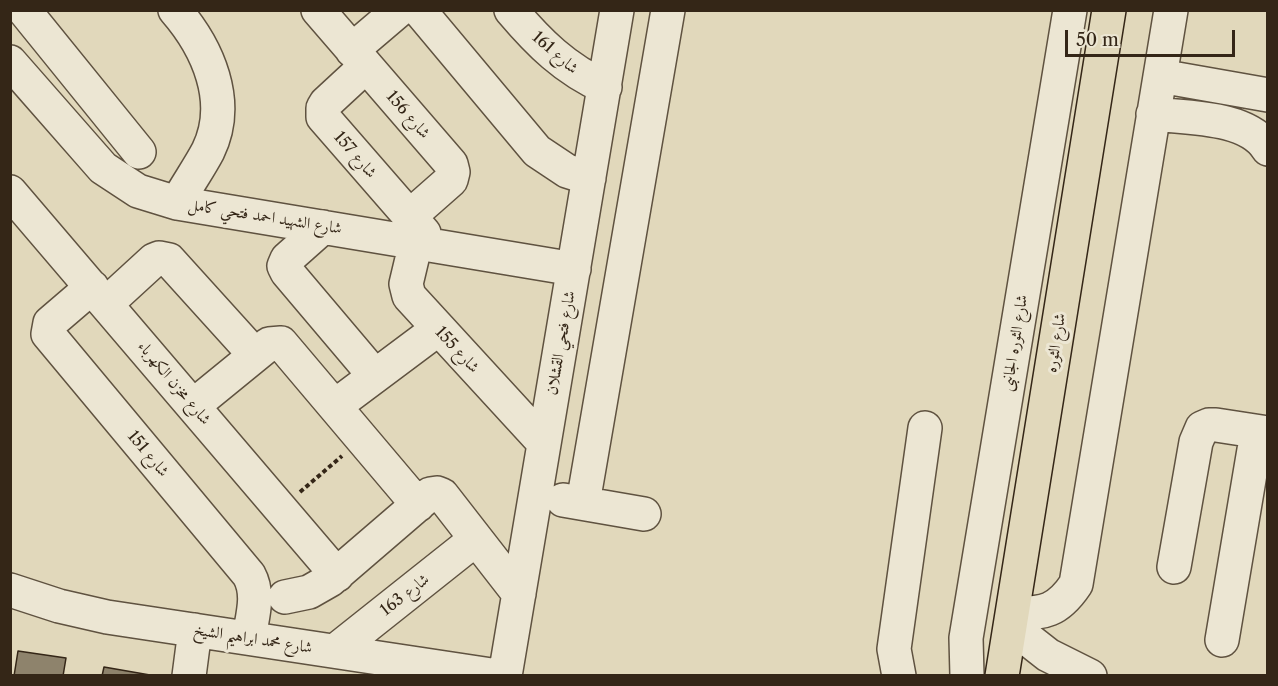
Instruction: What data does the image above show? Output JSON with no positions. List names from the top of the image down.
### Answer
{
  "streets": {
    "highway": ["شارع الثوره"],
    "street": [
      "شارع 161",
      "شارع 156",
      "شارع 157",
      "شارع الشهيد احمد فتحي كامل",
      "شارع فتحي القشلان",
      "شارع الثوره الجانبى",
      "شارع 155",
      "شارع مخزن الكهرباء",
      "شارع 151",
      "شارع 163",
      "شارع محمد ابراهيم الشيخ"
    ]
  },
  "crossings": [
    ["شارع 161", "شارع فتحي القشلان"],
    ["شارع 156", "شارع 157"],
    ["شارع 156", "شارع الشهيد احمد فتحي كامل"],
    ["شارع 156", "شارع 155"],
    ["شارع 157", "شارع الشهيد احمد فتحي كامل"],
    ["شارع 157", "شارع 155"],
    ["شارع الشهيد احمد فتحي كامل", "شارع فتحي القشلان"],
    ["شارع الشهيد احمد فتحي كامل", "شارع 155"],
    ["شارع فتحي القشلان", "شارع 155"],
    ["شارع فتحي القشلان", "شارع محمد ابراهيم الشيخ"],
    ["شارع مخزن الكهرباء", "شارع 151"],
    ["شارع 151", "شارع محمد ابراهيم الشيخ"],
    ["شارع 163", "شارع محمد ابراهيم الشيخ"]
  ],
  "scale_bar": "50 m"
}
